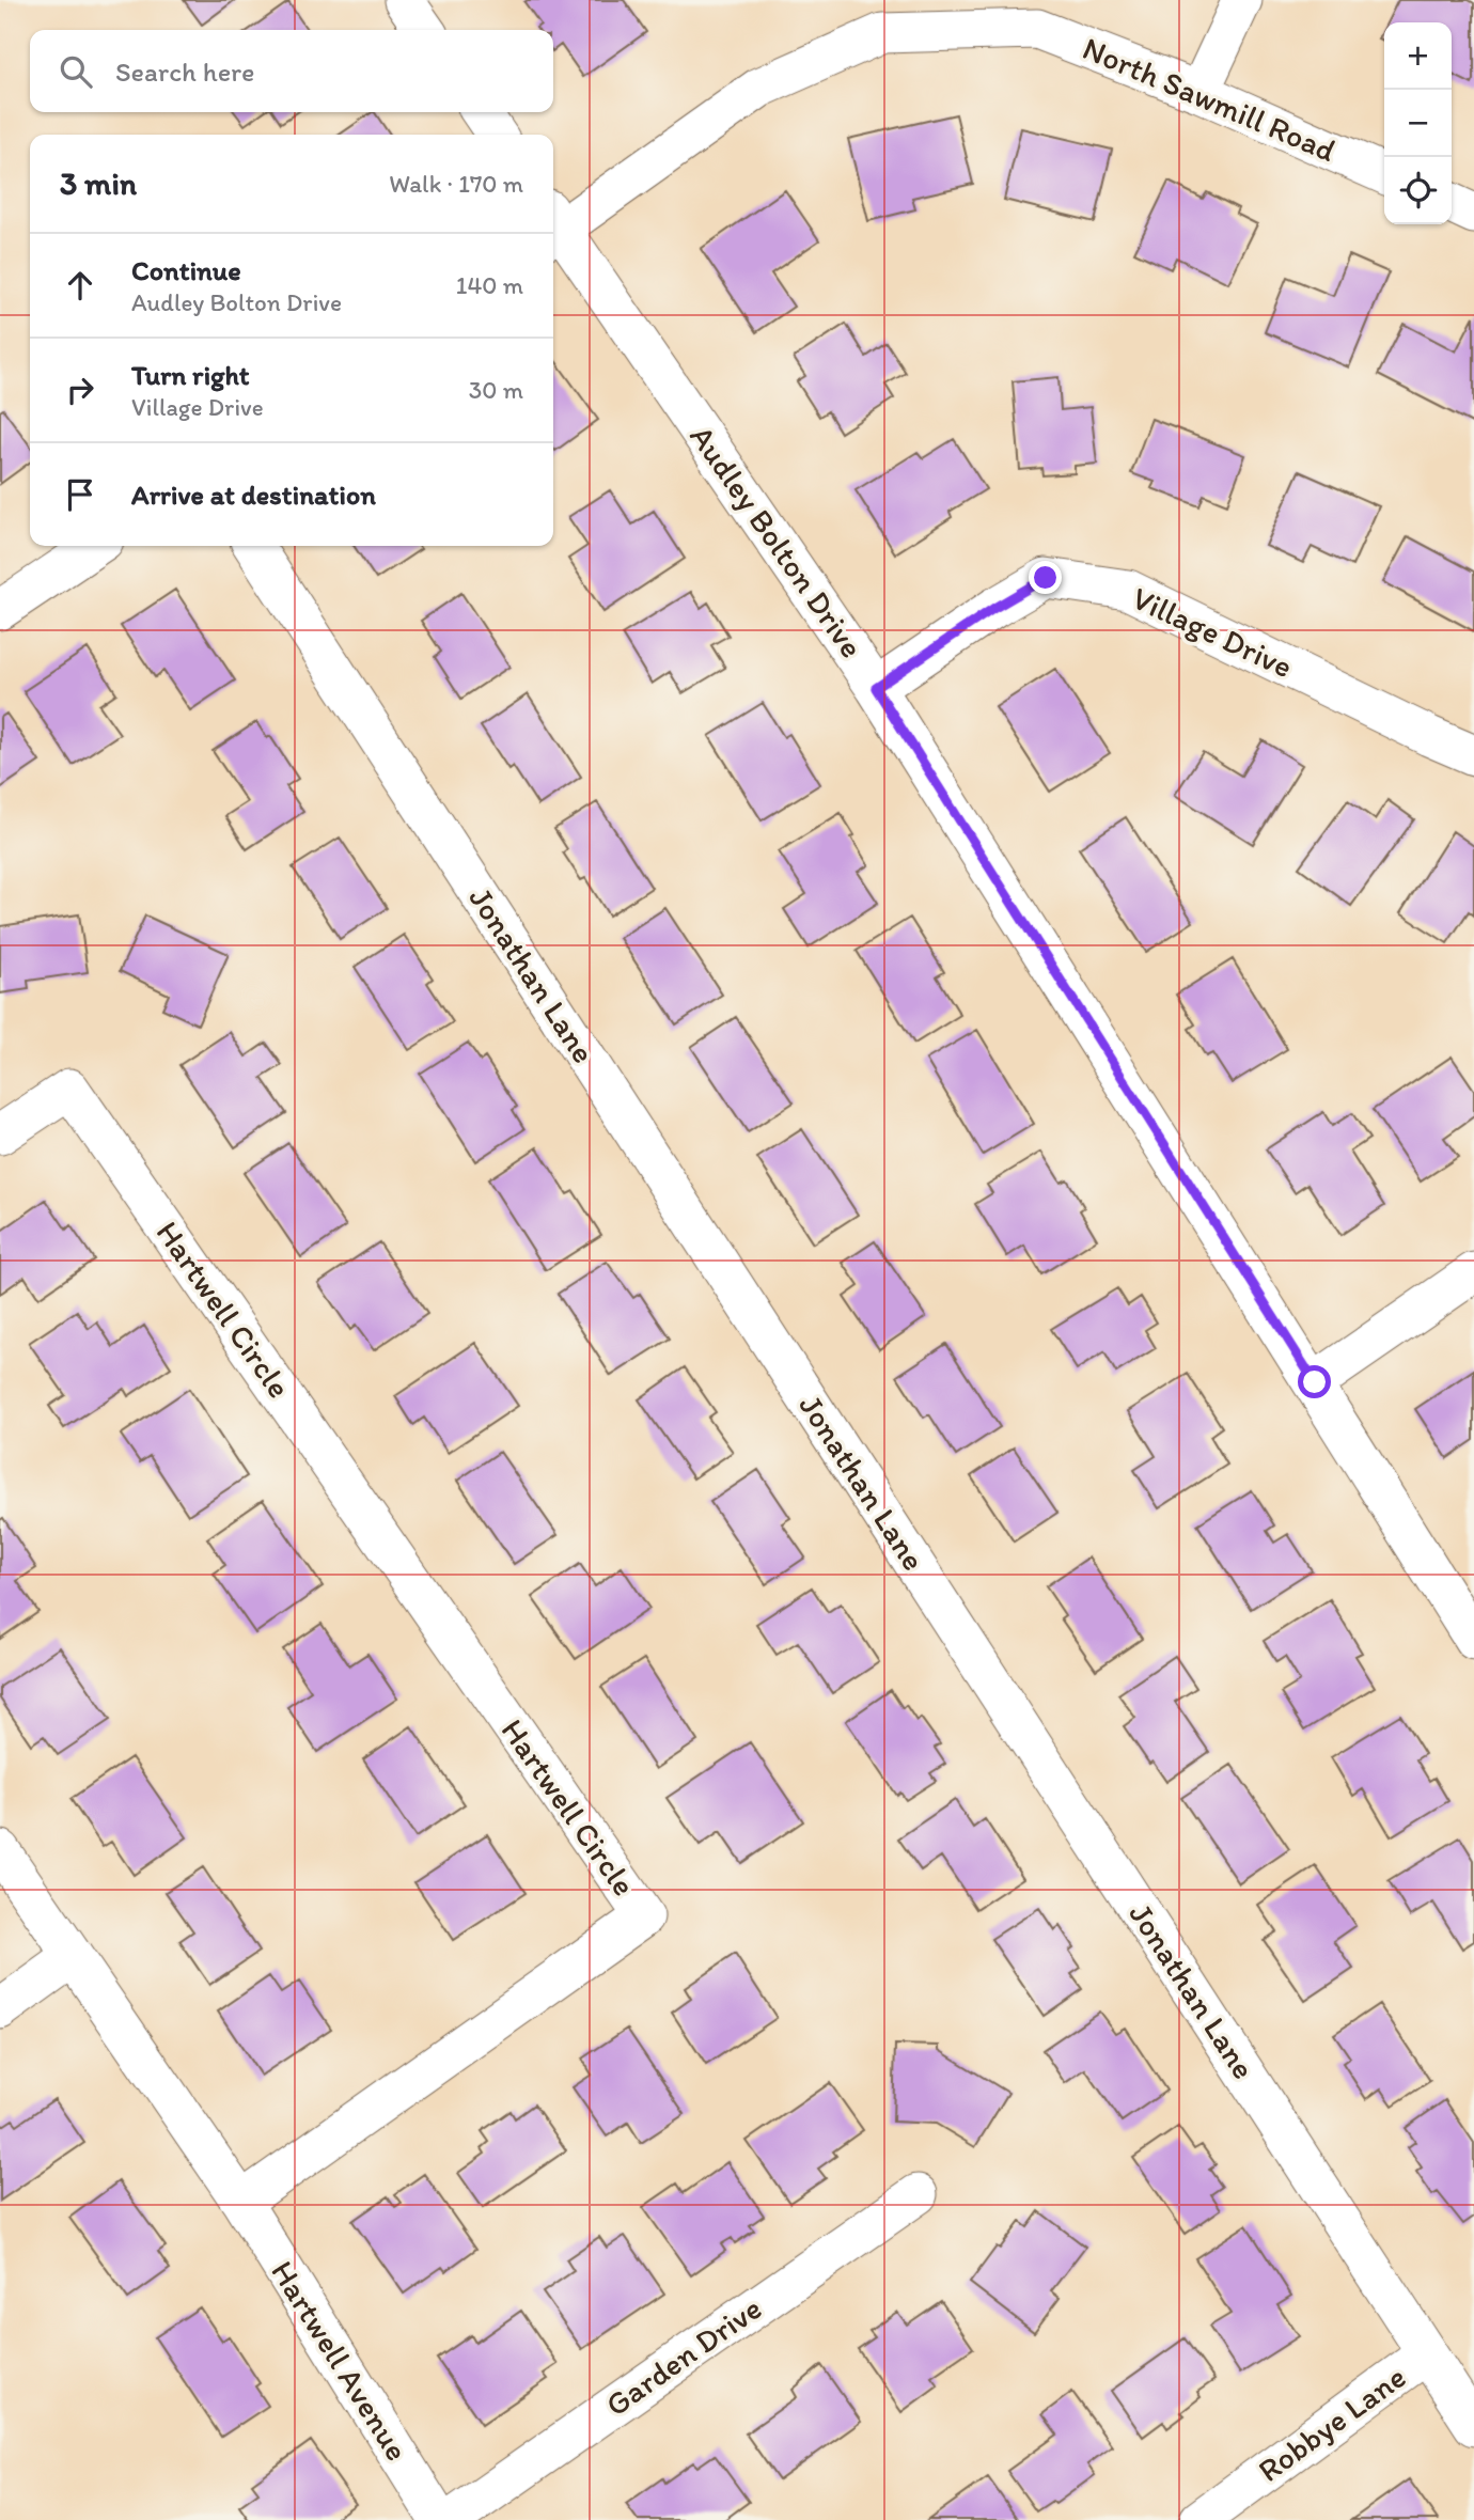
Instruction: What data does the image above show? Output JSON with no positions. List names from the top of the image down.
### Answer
{
  "streets": {
    "street": [
      "North Sawmill Road",
      "Audley Bolton Drive",
      "Village Drive",
      "Jonathan Lane",
      "Hartwell Circle",
      "Garden Drive",
      "Hartwell Avenue",
      "Robbye Lane"
    ]
  },
  "crossings": [
    ["Audley Bolton Drive", "Village Drive"],
    ["Jonathan Lane", "Robbye Lane"],
    ["Hartwell Circle", "Hartwell Avenue"]
  ],
  "page": {
    "map_buttons": ["+", "−"],
    "search": "Search here",
    "heading": ["3 min", "Walk · 170 m"],
    "list": [
      ["Continue", "Audley Bolton Drive", "140 m"],
      ["Turn right", "Village Drive", "30 m"],
      "Arrive at destination"
    ]
  }
}
